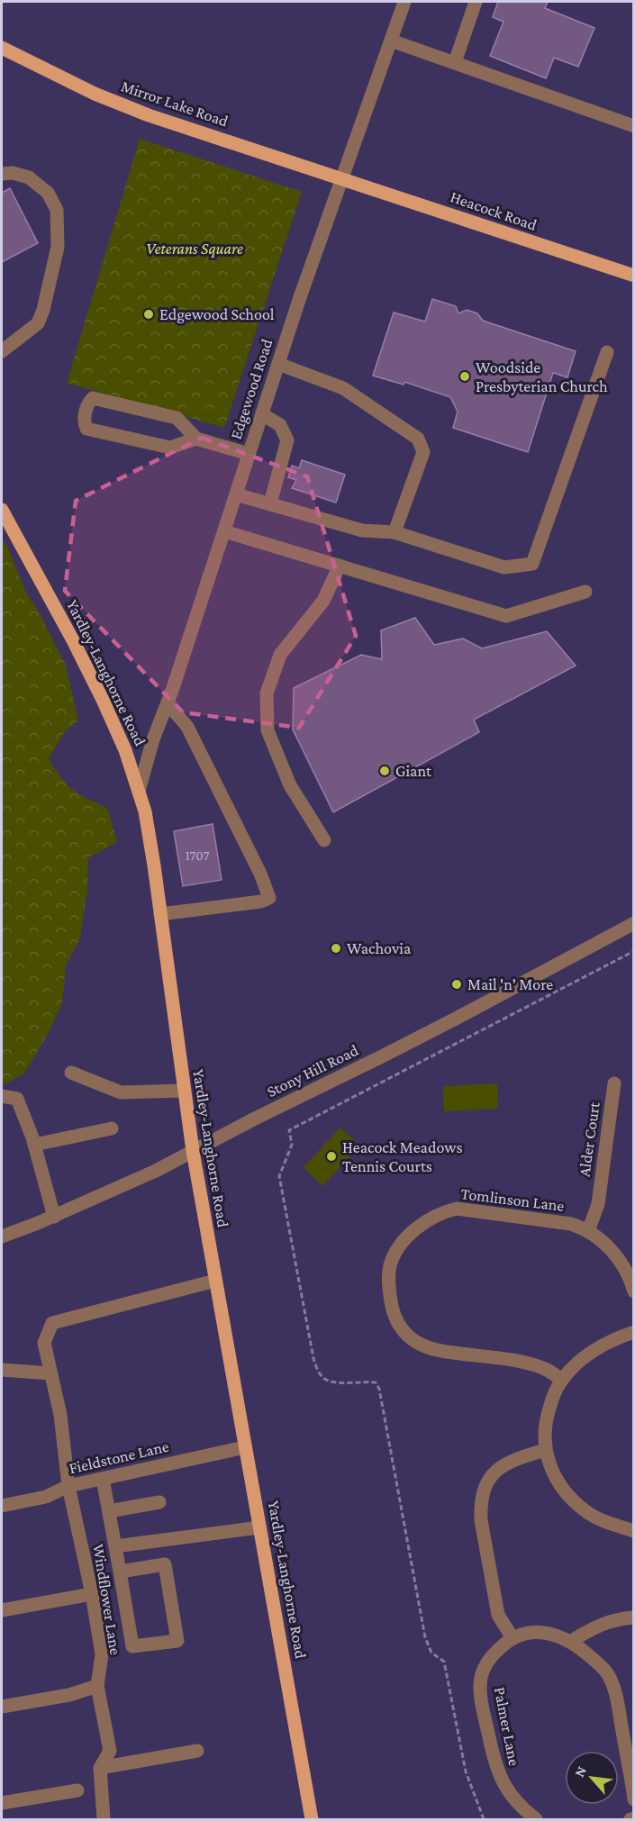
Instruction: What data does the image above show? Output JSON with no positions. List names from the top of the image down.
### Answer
{
  "streets": {
    "main road": ["Mirror Lake Road", "Heacock Road", "Yardley-Langhorne Road"],
    "street": [
      "Edgewood Road",
      "Stony Hill Road",
      "Alder Court",
      "Tomlinson Lane",
      "Fieldstone Lane",
      "Windflower Lane",
      "Palmer Lane"
    ]
  },
  "crossings": [
    ["Mirror Lake Road", "Heacock Road"],
    ["Mirror Lake Road", "Edgewood Road"],
    ["Heacock Road", "Edgewood Road"],
    ["Edgewood Road", "Yardley-Langhorne Road"],
    ["Yardley-Langhorne Road", "Stony Hill Road"],
    ["Yardley-Langhorne Road", "Fieldstone Lane"],
    ["Yardley-Langhorne Road", "Windflower Lane"],
    ["Alder Court", "Tomlinson Lane"],
    ["Fieldstone Lane", "Windflower Lane"]
  ],
  "parks": ["Veterans Square"],
  "places": [
    "Edgewood School",
    "Woodside Presbyterian Church",
    "Giant",
    "Wachovia",
    "Mail 'n' More",
    "Heacock Meadows Tennis Courts"
  ],
  "house_numbers": ["1707"],
  "north": "top left"
}
